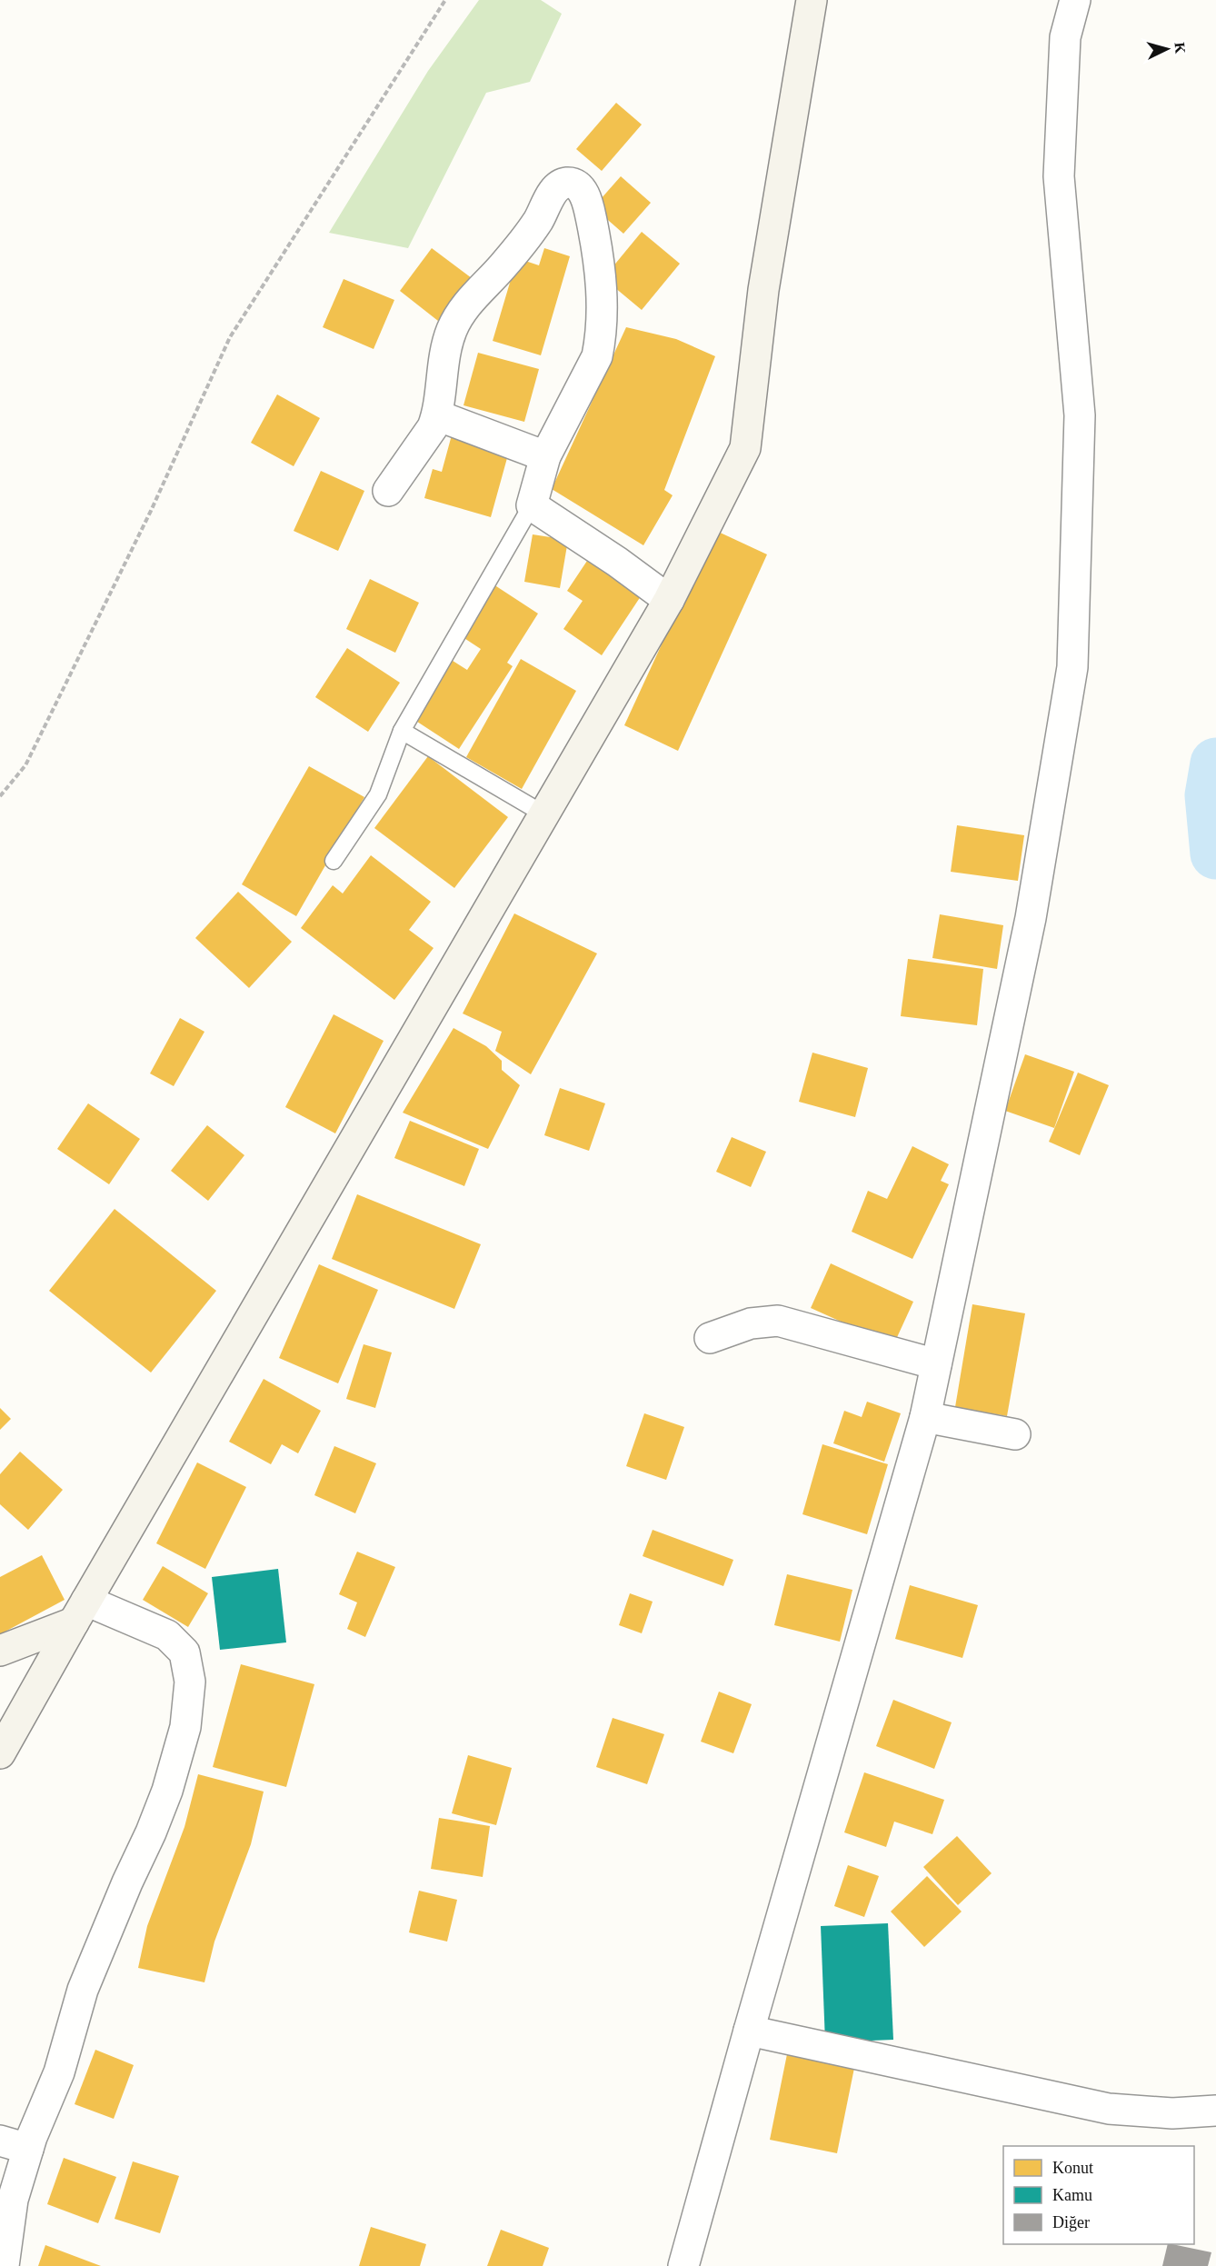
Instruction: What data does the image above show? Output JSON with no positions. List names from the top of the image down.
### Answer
{
  "legend": ["Konut", "Kamu", "Diğer"],
  "north": "right"
}
